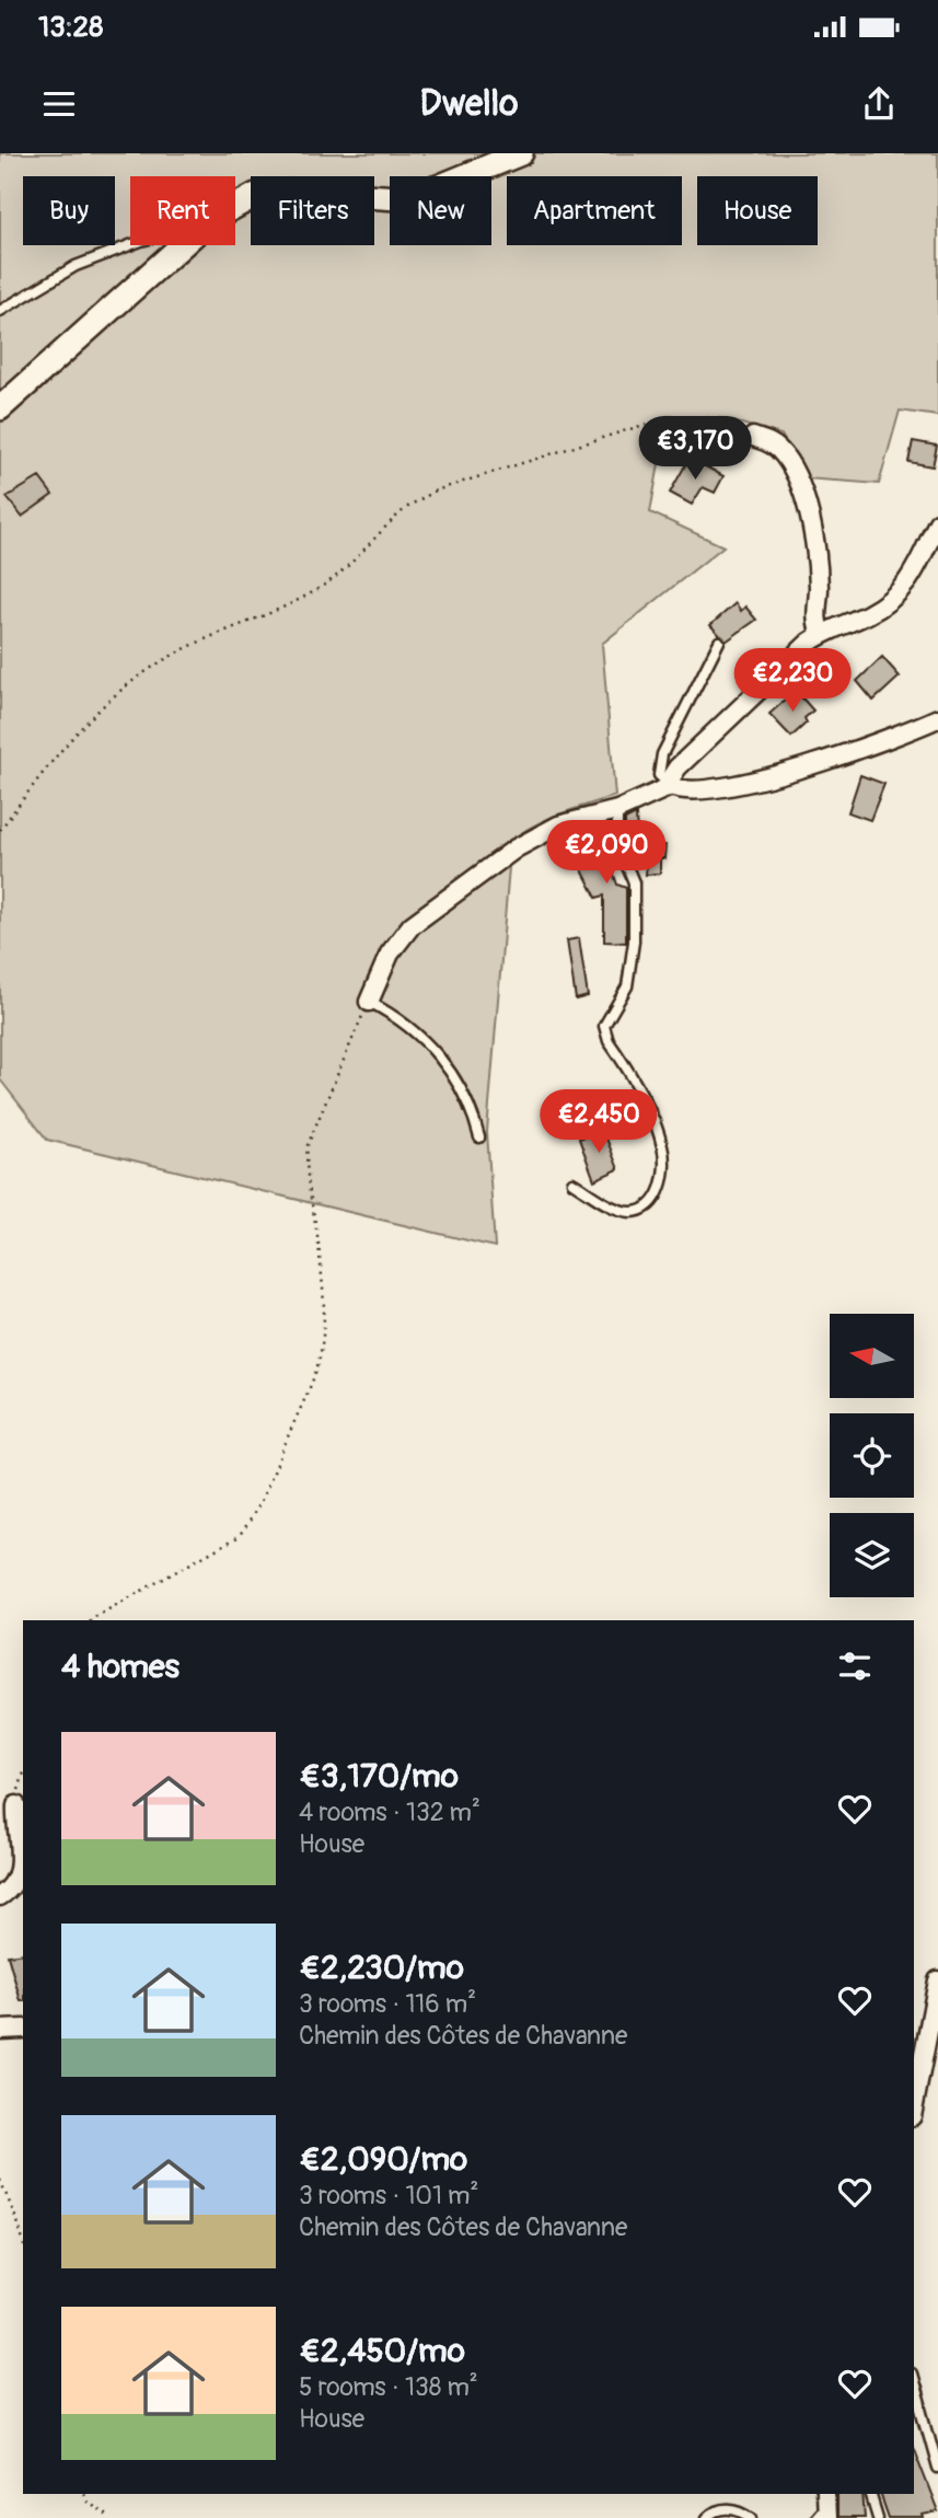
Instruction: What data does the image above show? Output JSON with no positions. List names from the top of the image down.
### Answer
{
  "north": "left",
  "page": {
    "status": "13:28",
    "header": "Dwello",
    "chip": [
      "Buy",
      "Rent",
      "Filters",
      "New",
      "Apartment",
      "House"
    ],
    "price": [
      "€3,170",
      "€2,230",
      "€2,090",
      "€2,450"
    ],
    "heading": "4 homes",
    "list": [
      {
        "name": "€3,170/mo",
        "note": "4 rooms · 132 m² · House"
      },
      {
        "name": "€2,230/mo",
        "note": "3 rooms · 116 m² · Chemin des Côtes de Chavanne"
      },
      {
        "name": "€2,090/mo",
        "note": "3 rooms · 101 m² · Chemin des Côtes de Chavanne"
      },
      {
        "name": "€2,450/mo",
        "note": "5 rooms · 138 m² · House"
      }
    ]
  }
}
